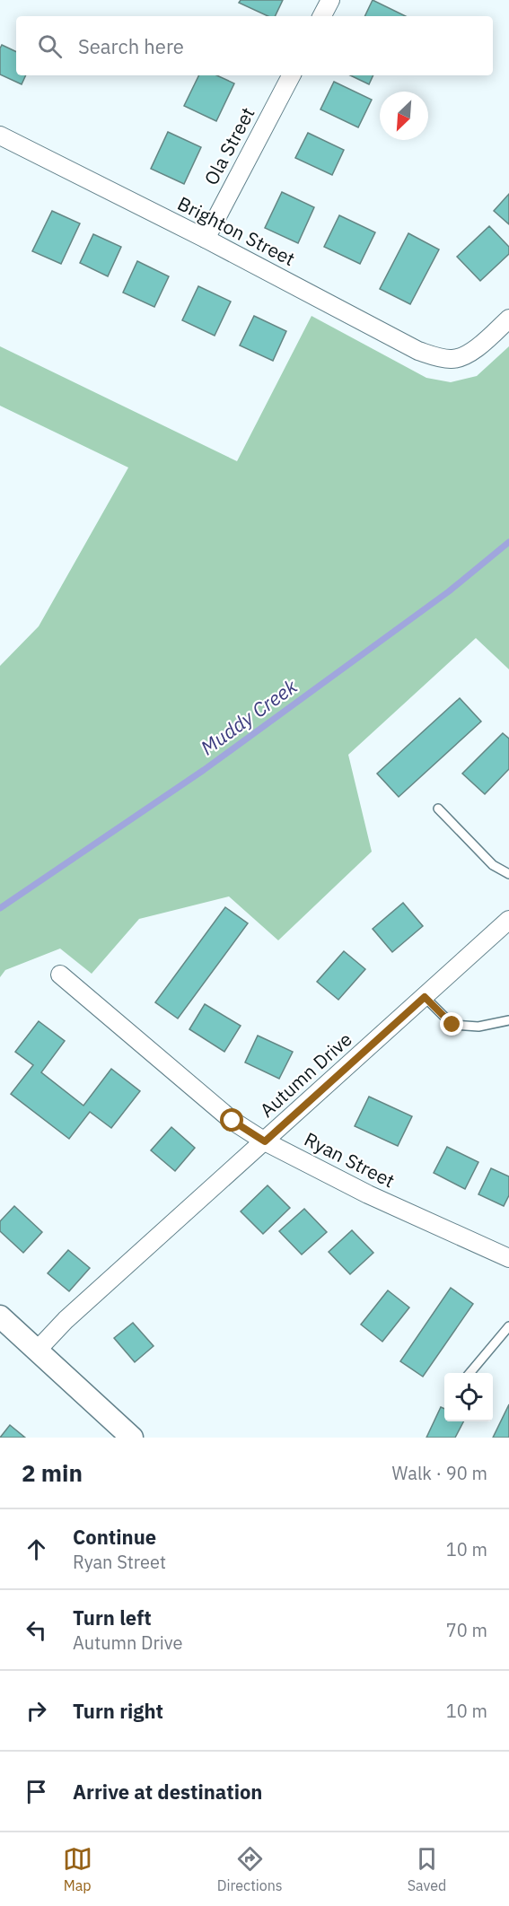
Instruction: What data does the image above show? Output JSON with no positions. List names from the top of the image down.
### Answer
{
  "streets": {
    "street": [
      "Ola Street",
      "Brighton Street",
      "Autumn Drive",
      "Ryan Street"
    ]
  },
  "crossings": [
    ["Ola Street", "Brighton Street"],
    ["Autumn Drive", "Ryan Street"]
  ],
  "water": ["Muddy Creek"],
  "north": "bottom left",
  "page": {
    "search": "Search here",
    "heading": ["2 min", "Walk · 90 m"],
    "list": [
      ["Continue", "Ryan Street", "10 m"],
      ["Turn left", "Autumn Drive", "70 m"],
      ["Turn right", "10 m"],
      "Arrive at destination"
    ],
    "nav": ["Map", "Directions", "Saved"]
  }
}
